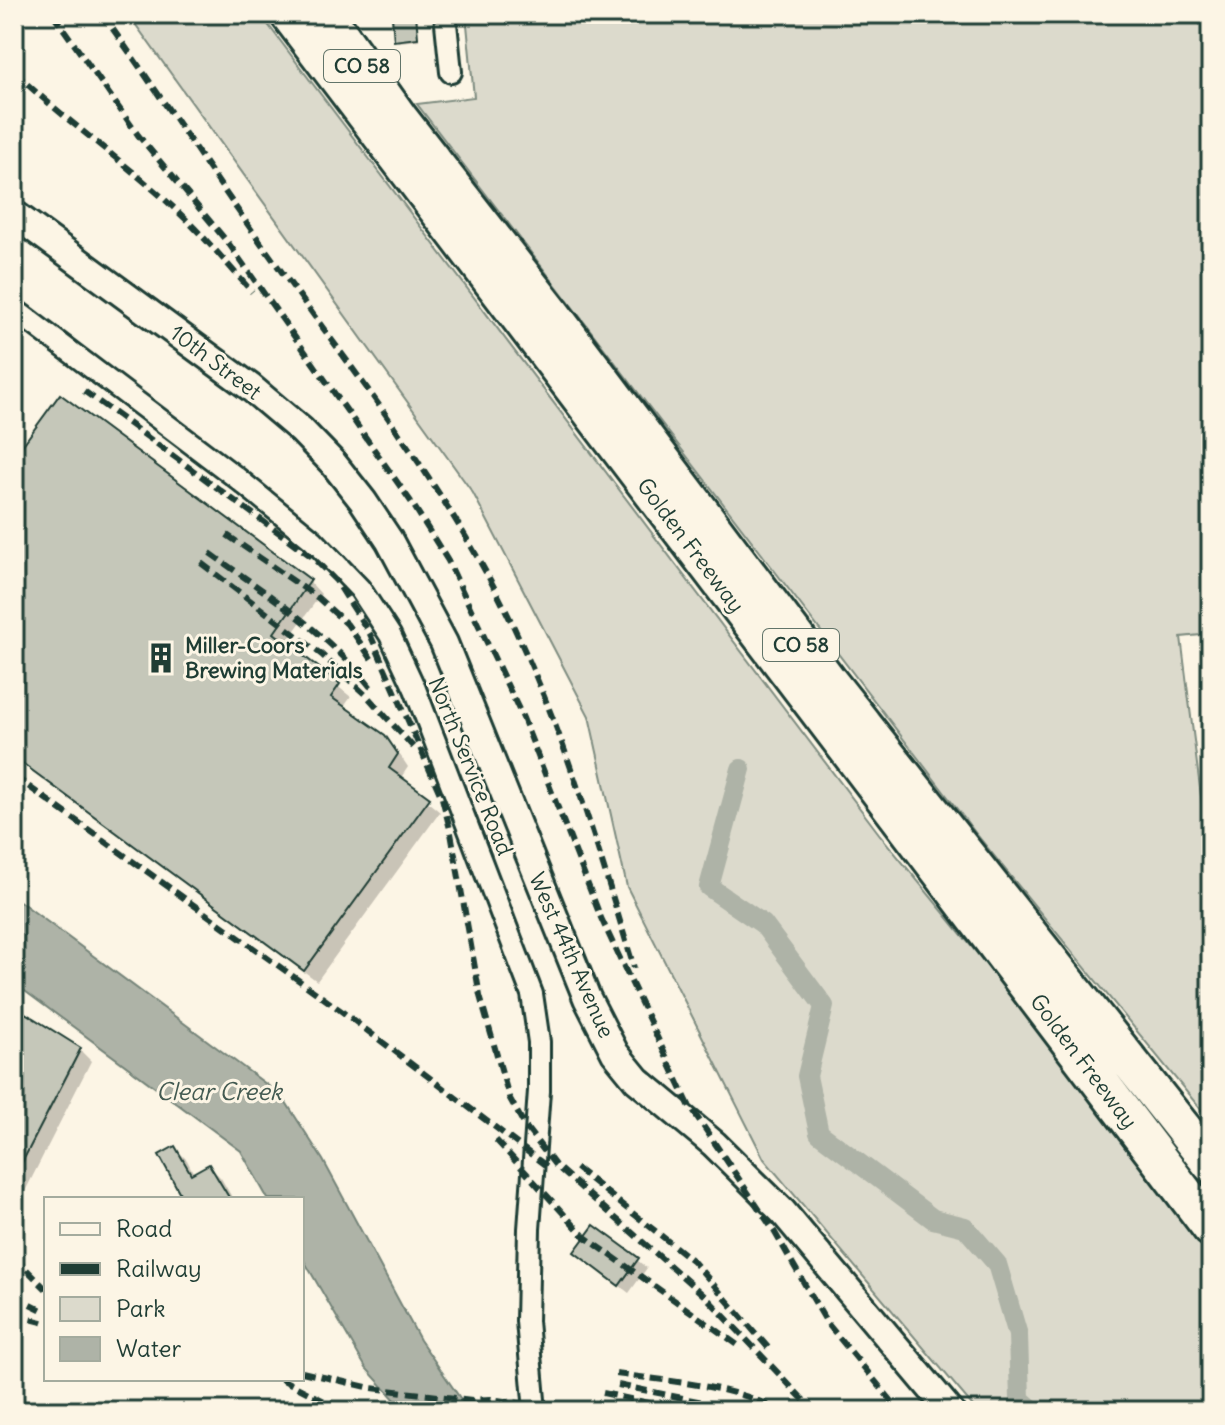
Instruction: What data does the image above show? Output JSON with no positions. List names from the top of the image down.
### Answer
{
  "streets": {
    "highway": ["CO 58", "Golden Freeway"],
    "street": ["10th Street", "North Service Road", "West 44th Avenue"]
  },
  "crossings": [
    ["10th Street", "West 44th Avenue"]
  ],
  "water": ["Clear Creek"],
  "places": {
    "building": ["Miller-Coors Brewing Materials"]
  },
  "legend": [
    "Road",
    "Railway",
    "Park",
    "Water"
  ]
}
